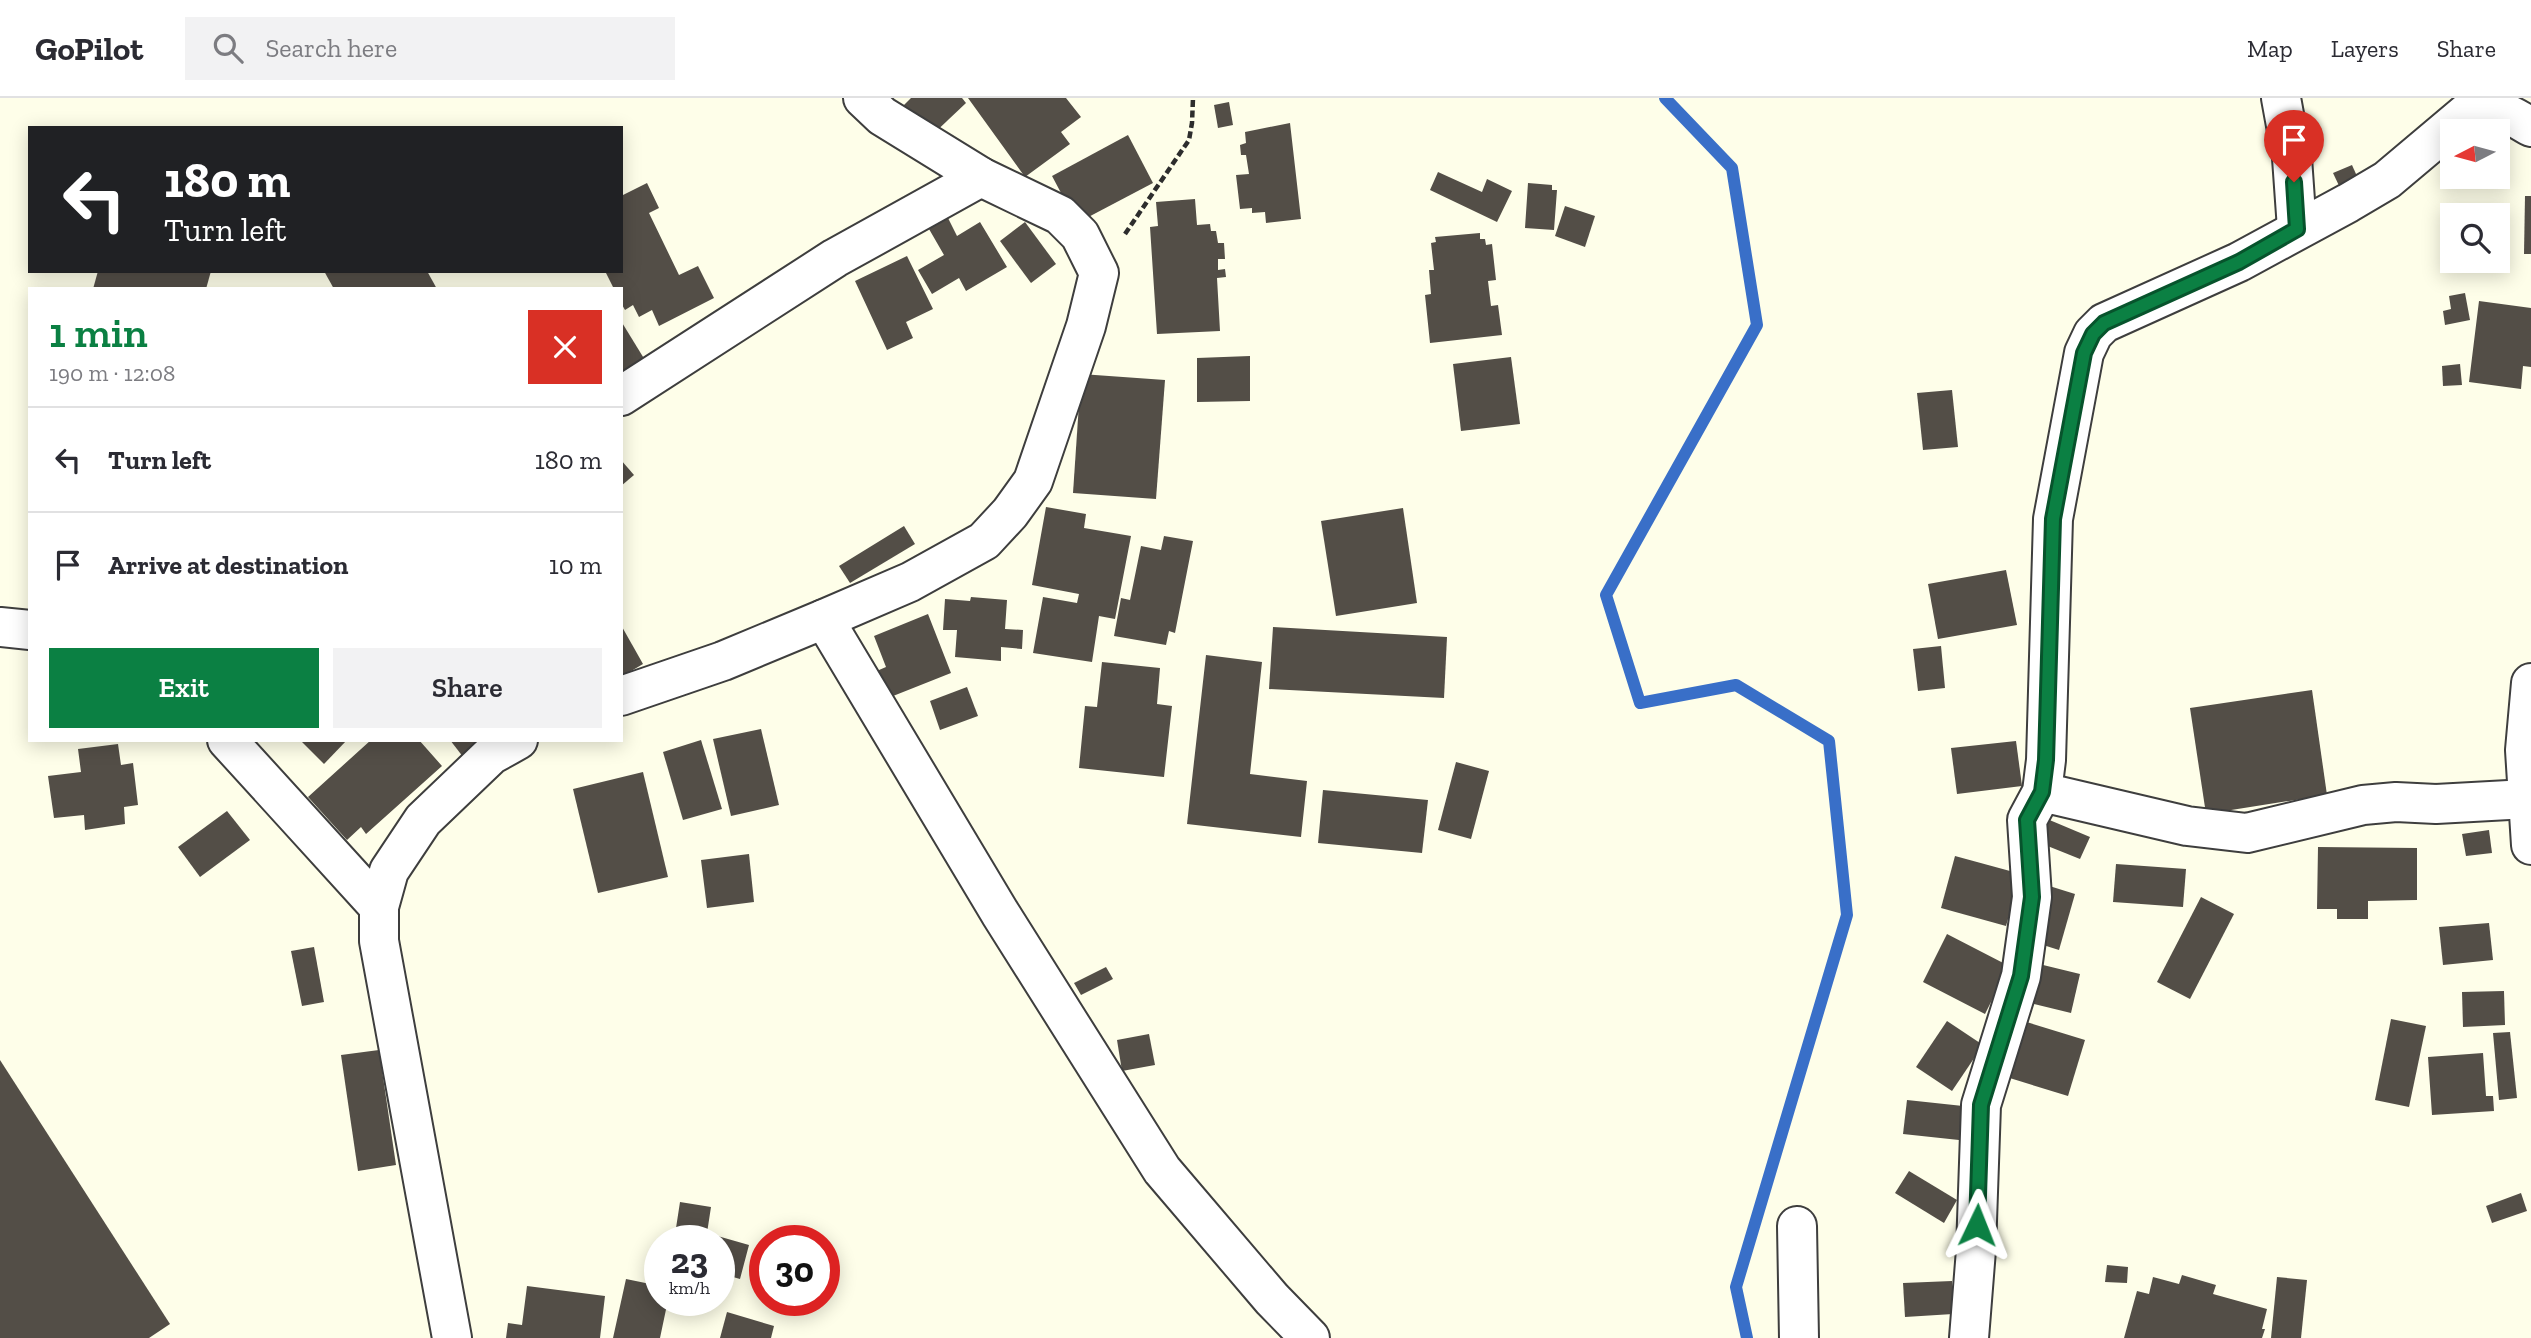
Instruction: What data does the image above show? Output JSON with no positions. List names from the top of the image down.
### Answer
{
  "north": "left",
  "page": {
    "header": "GoPilot",
    "search": "Search here",
    "nav": ["Map", "Layers", "Share"],
    "turn": ["180 m", "Turn left"],
    "heading": ["1 min", "190 m · 12:08"],
    "list": [
      {
        "name": "Turn left",
        "value": "180 m"
      },
      {
        "name": "Arrive at destination",
        "value": "10 m"
      }
    ],
    "buttons": ["Exit", "Share"],
    "speed": "23 km/h",
    "limit": "30"
  }
}
